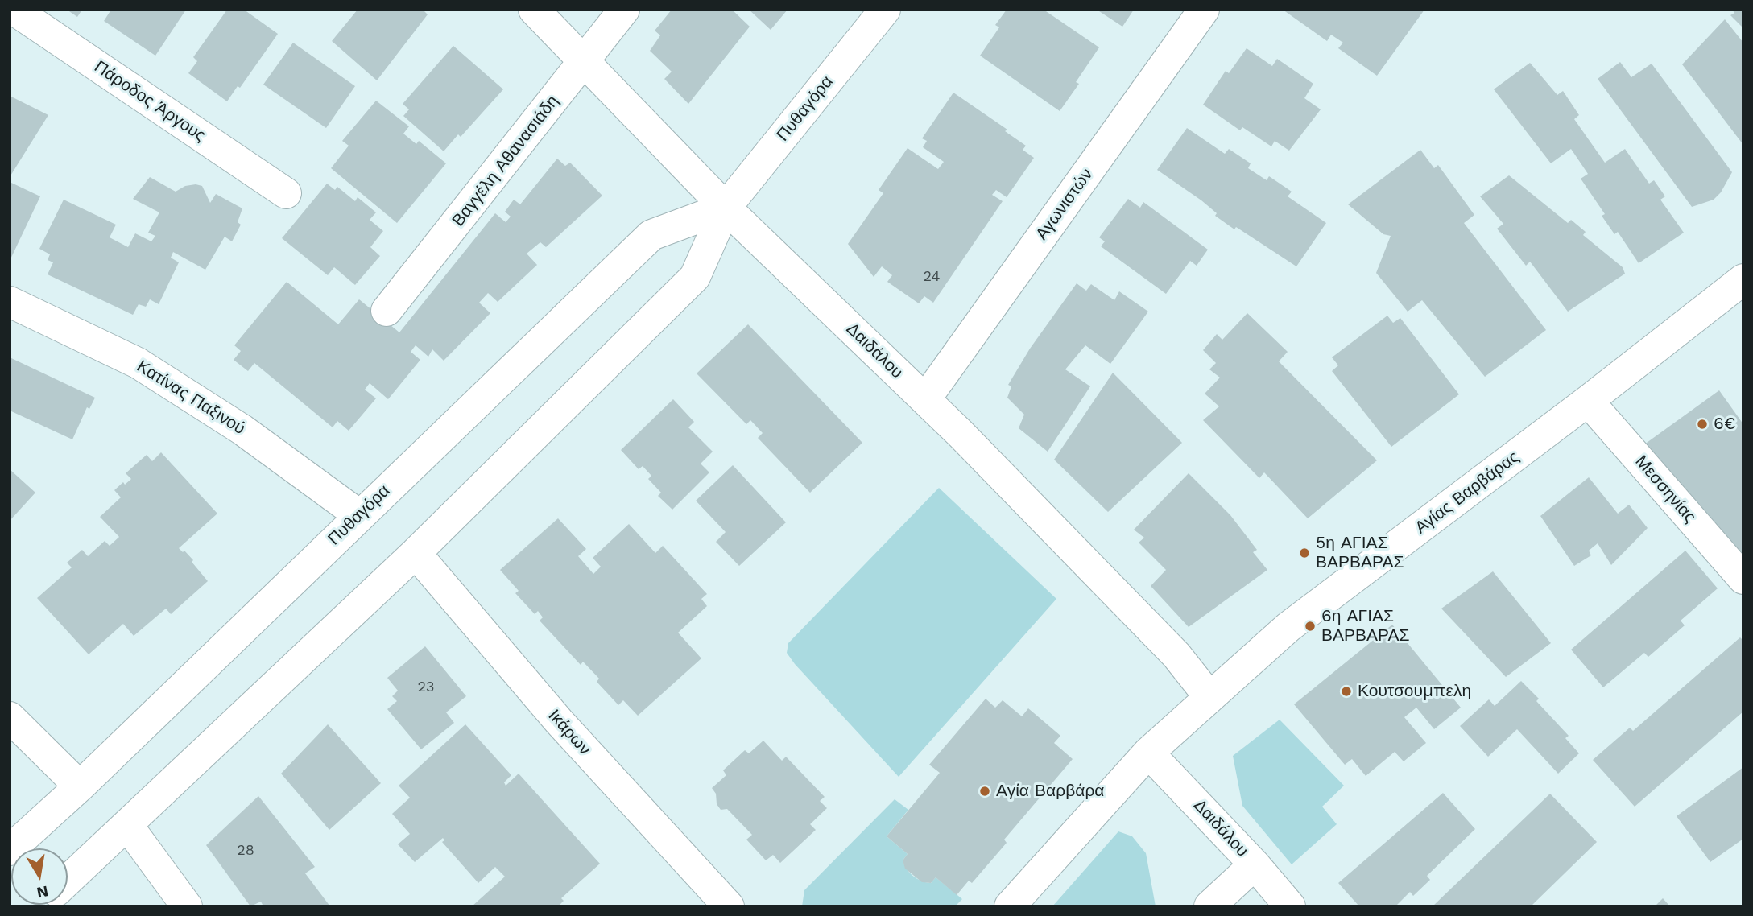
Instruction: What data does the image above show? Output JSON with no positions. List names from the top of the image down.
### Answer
{
  "streets": {
    "street": [
      "Πάροδος Άργους",
      "Πυθαγόρα",
      "Βαγγέλη Αθανασιάδη",
      "Αγωνιστών",
      "Δαιδάλου",
      "Κατίνας Παξινού",
      "Μεσσηνίας",
      "Αγίας Βαρβάρας",
      "Ικάρων"
    ]
  },
  "crossings": [
    ["Πυθαγόρα", "Δαιδάλου"],
    ["Πυθαγόρα", "Κατίνας Παξινού"],
    ["Πυθαγόρα", "Ικάρων"],
    ["Βαγγέλη Αθανασιάδη", "Δαιδάλου"],
    ["Αγωνιστών", "Δαιδάλου"],
    ["Δαιδάλου", "Αγίας Βαρβάρας"],
    ["Μεσσηνίας", "Αγίας Βαρβάρας"]
  ],
  "places": [
    "6€",
    "5η ΑΓΙΑΣ ΒΑΡΒΑΡΑΣ",
    "6η ΑΓΙΑΣ ΒΑΡΒΑΡΑΣ",
    "Κουτσουμπελη",
    "Αγία Βαρβάρα"
  ],
  "house_numbers": ["24", "23", "28"],
  "north": "bottom"
}
